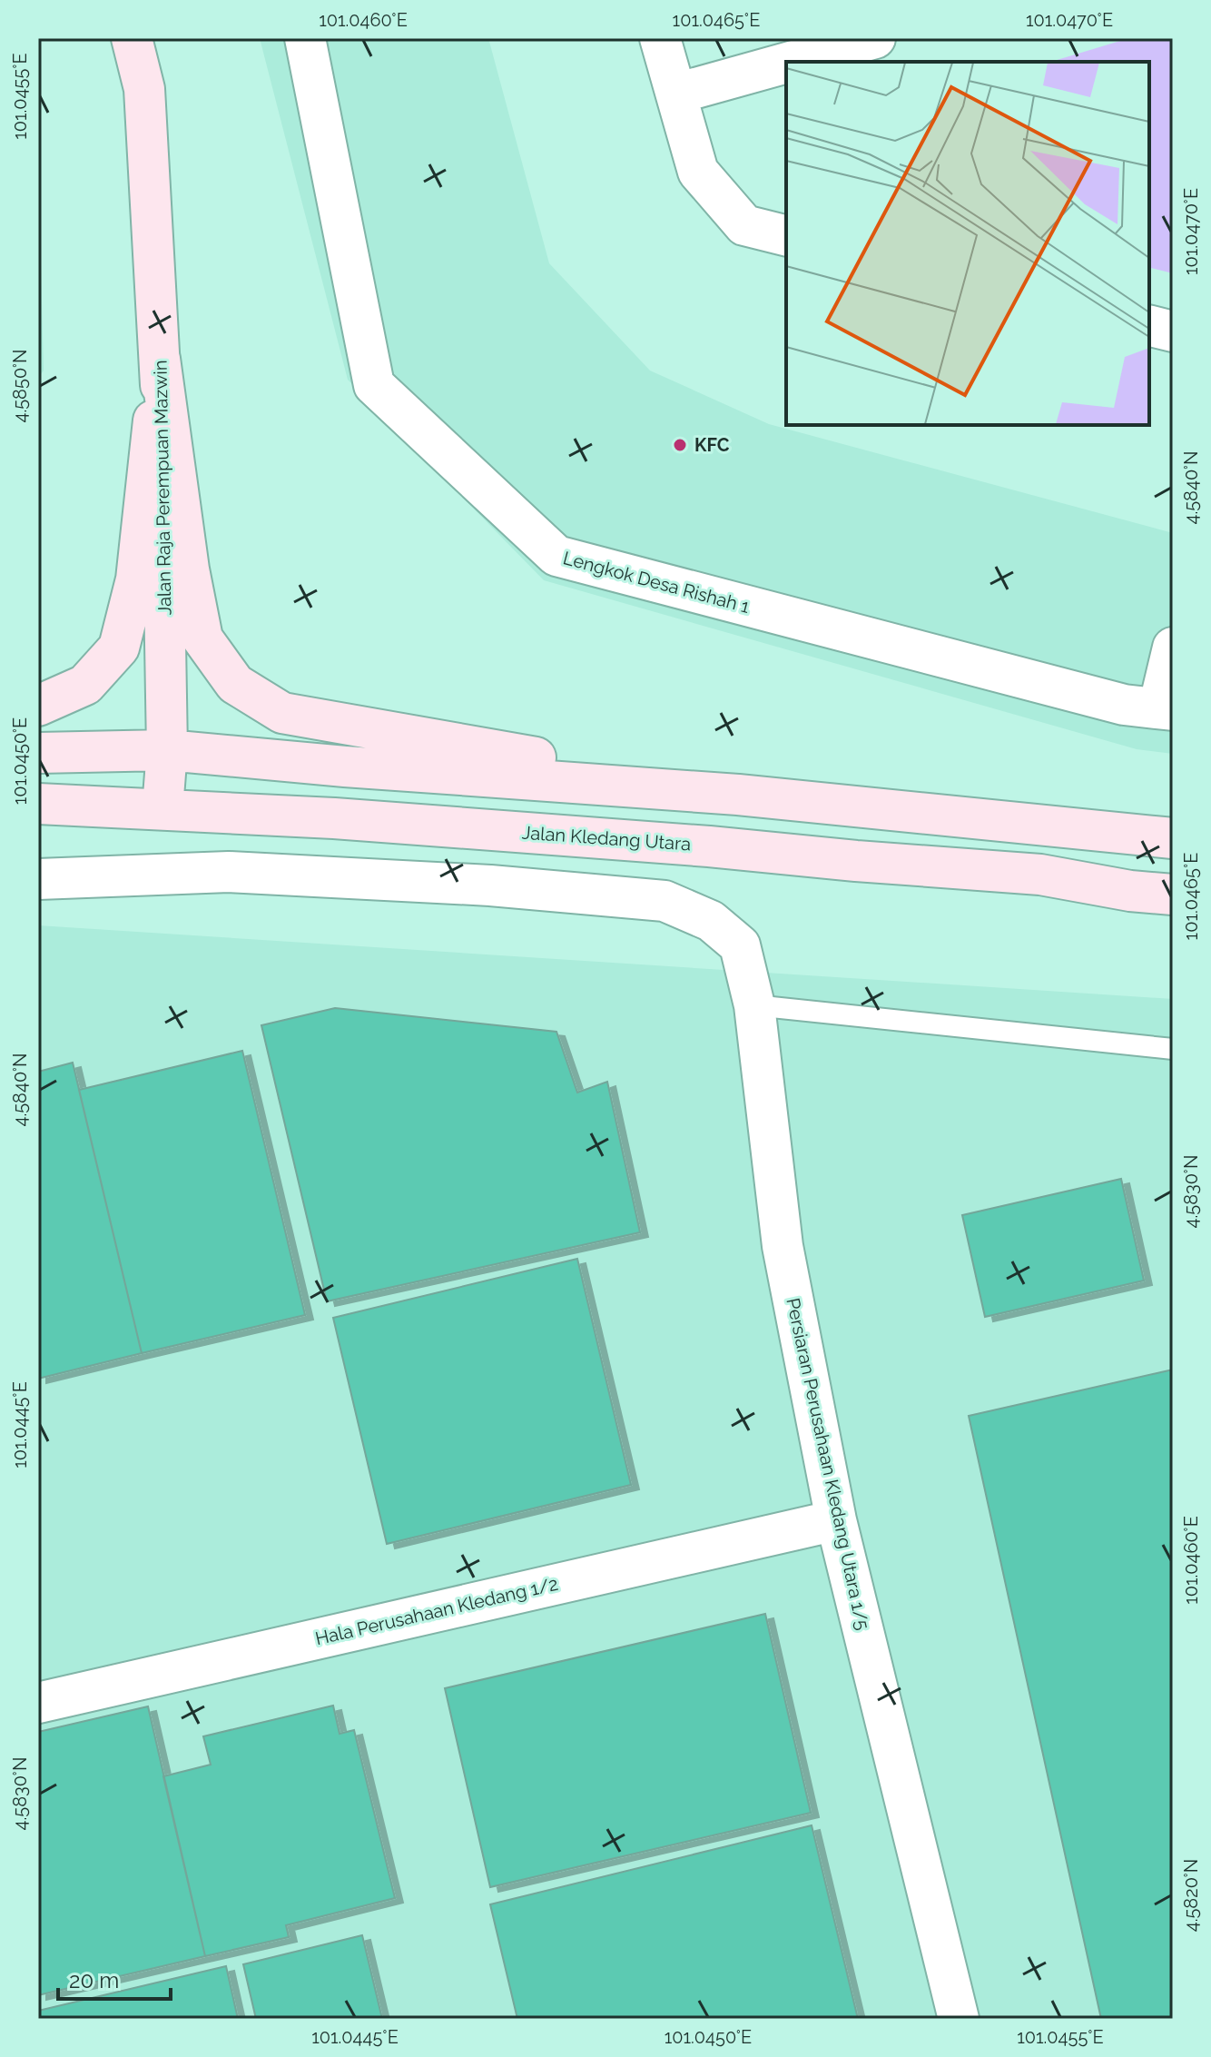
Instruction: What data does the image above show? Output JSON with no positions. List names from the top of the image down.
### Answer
{
  "streets": {
    "main road": ["Jalan Raja Perempuan Mazwin", "Jalan Kledang Utara"],
    "street": ["Lengkok Desa Rishah 1", "Persiaran Perusahaan Kledang Utara 1/5", "Hala Perusahaan Kledang 1/2"]
  },
  "crossings": [
    ["Jalan Raja Perempuan Mazwin", "Jalan Kledang Utara"],
    ["Persiaran Perusahaan Kledang Utara 1/5", "Hala Perusahaan Kledang 1/2"]
  ],
  "places": ["KFC"],
  "scale_bar": "20 m",
  "coordinates": [
    "101.0460°E",
    "101.0465°E",
    "101.0470°E",
    "101.0455°E",
    "4.5850°N",
    "4.5840°N",
    "101.0450°E",
    "4.5830°N",
    "101.0445°E",
    "4.5820°N"
  ]
}
